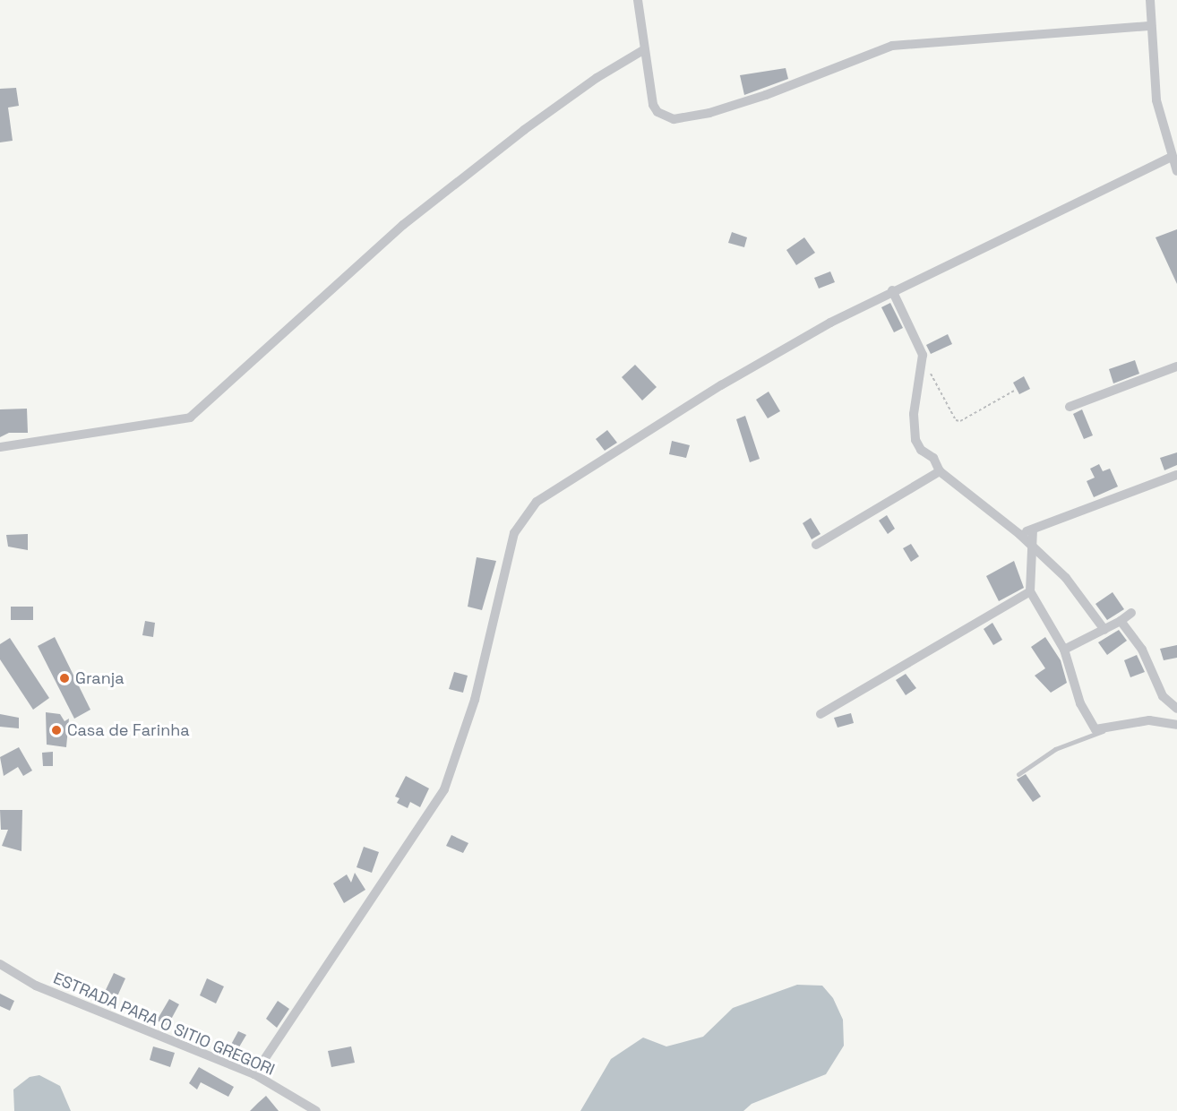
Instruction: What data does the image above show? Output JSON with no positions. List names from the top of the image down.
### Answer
{
  "streets": {
    "street": ["ESTRADA PARA O SITIO GREGORI"]
  },
  "places": ["Granja", "Casa de Farinha"]
}
